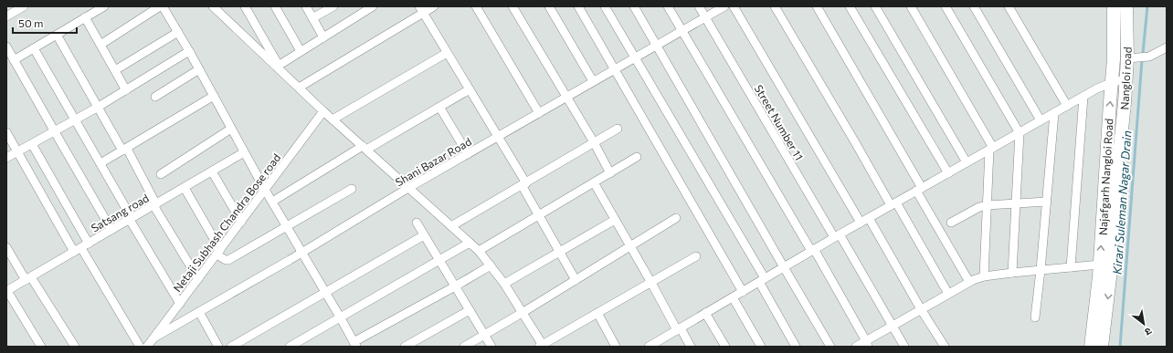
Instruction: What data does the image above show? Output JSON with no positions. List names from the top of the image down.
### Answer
{
  "streets": {
    "main road": ["Nangloi road", "Najafgarh Nangloi Road"],
    "street": [
      "Street Number 11",
      "Shani Bazar Road",
      "Satsang road",
      "Netaji Subhash Chandra Bose road"
    ]
  },
  "crossings": [
    ["Street Number 11", "Shani Bazar Road"],
    ["Shani Bazar Road", "Netaji Subhash Chandra Bose road"]
  ],
  "one_way": ["Nangloi road", "Najafgarh Nangloi Road"],
  "water": ["Kirari Suleman Nagar Drain"],
  "scale_bar": "50 m",
  "north": "bottom right"
}
